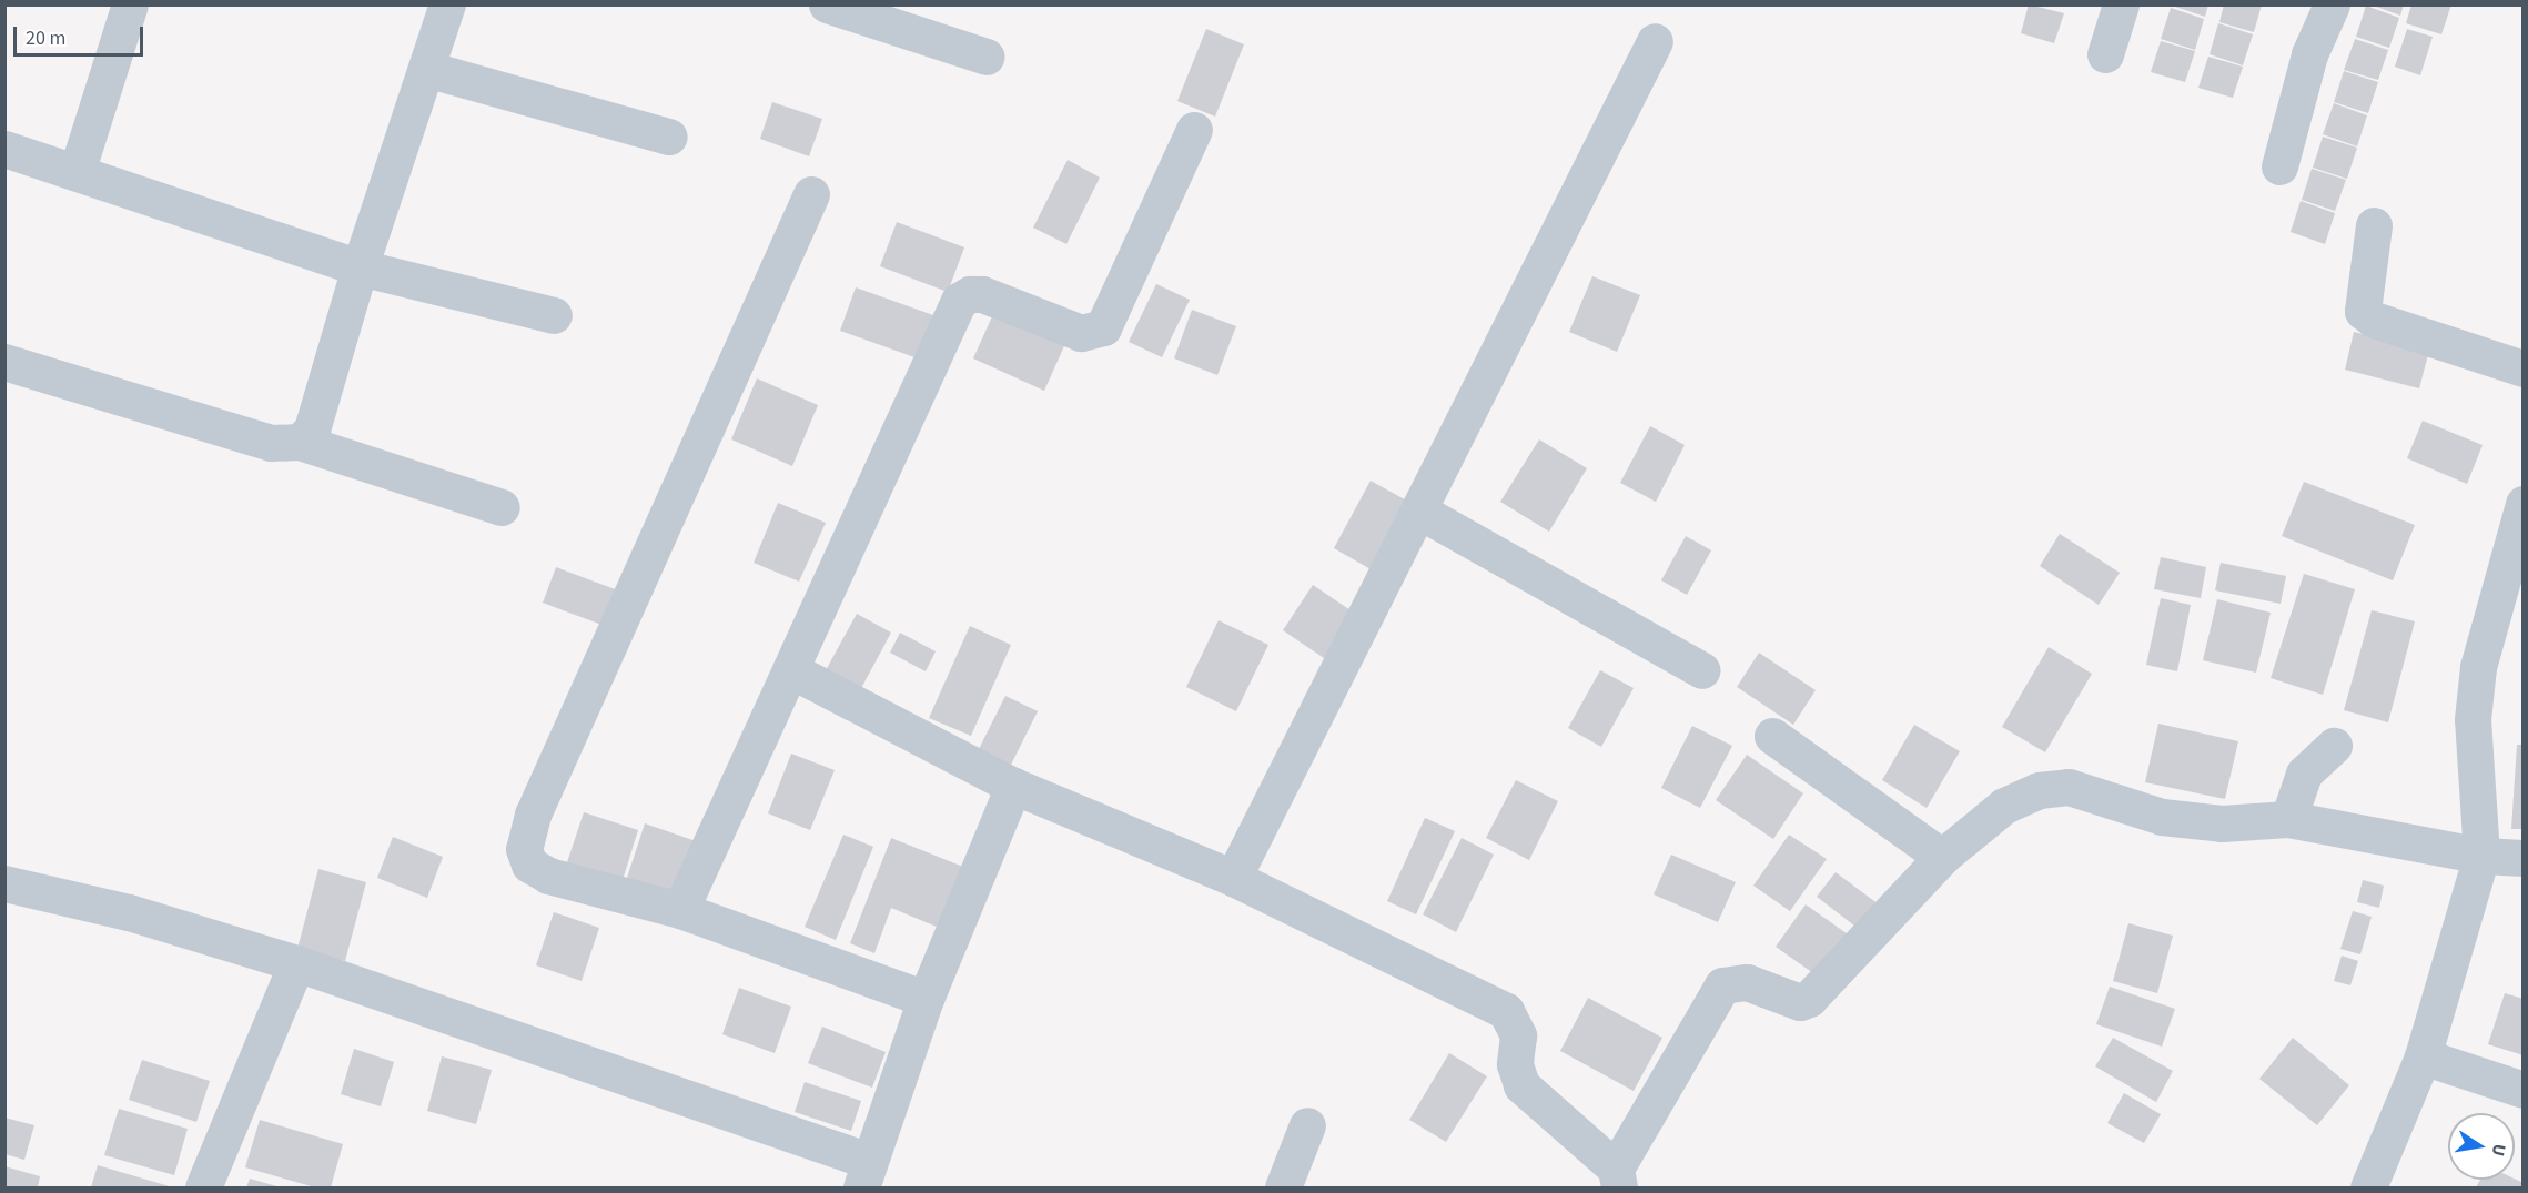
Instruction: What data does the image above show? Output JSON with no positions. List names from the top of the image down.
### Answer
{
  "scale_bar": "20 m",
  "north": "right"
}
